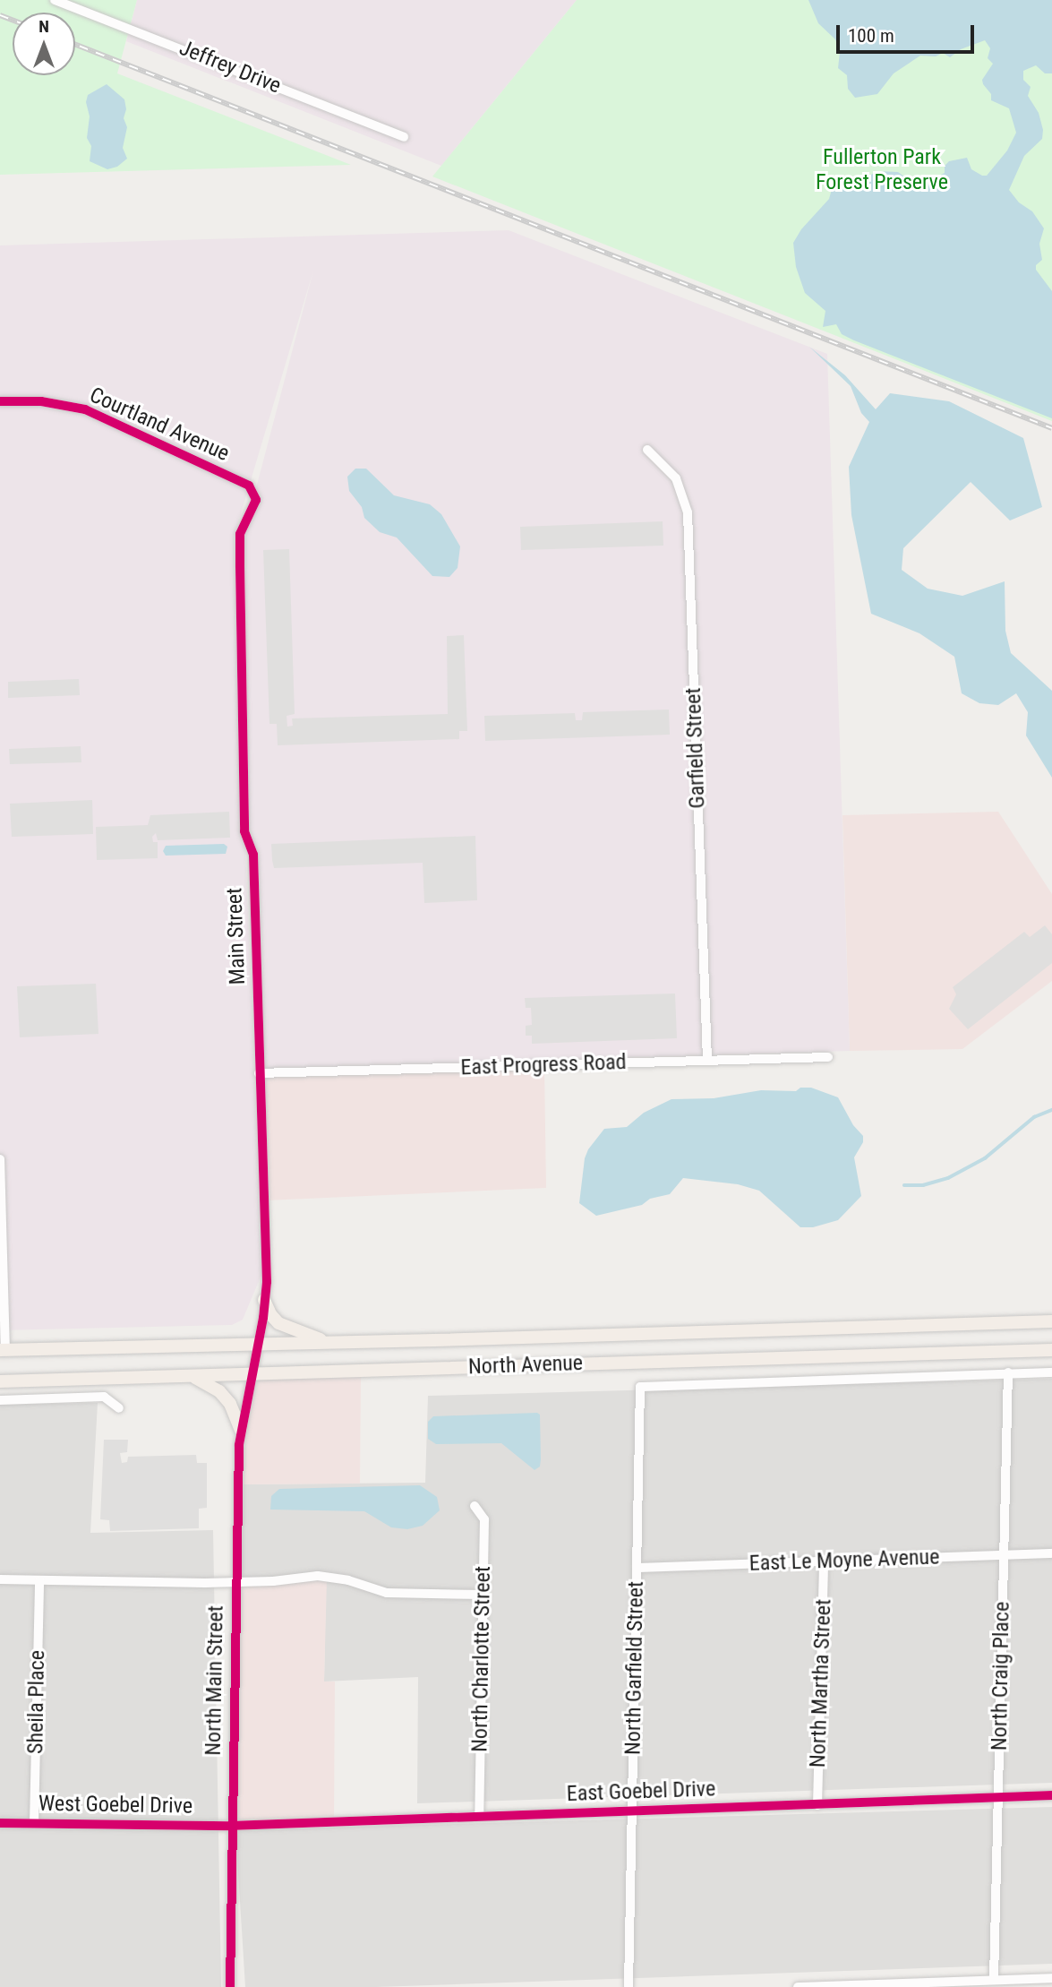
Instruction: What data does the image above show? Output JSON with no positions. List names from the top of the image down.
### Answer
{
  "streets": {
    "main road": ["North Avenue"],
    "street": [
      "Jeffrey Drive",
      "Courtland Avenue",
      "Garfield Street",
      "Main Street",
      "East Progress Road",
      "East Le Moyne Avenue",
      "North Charlotte Street",
      "North Garfield Street",
      "North Craig Place",
      "North Main Street",
      "North Martha Street",
      "Sheila Place",
      "East Goebel Drive",
      "West Goebel Drive"
    ]
  },
  "crossings": [
    ["Courtland Avenue", "Main Street"],
    ["Garfield Street", "East Progress Road"],
    ["Main Street", "East Progress Road"],
    ["Main Street", "North Avenue"],
    ["Main Street", "North Main Street"],
    ["North Avenue", "North Main Street"],
    ["East Le Moyne Avenue", "North Garfield Street"],
    ["East Le Moyne Avenue", "North Craig Place"],
    ["East Le Moyne Avenue", "North Martha Street"],
    ["North Charlotte Street", "East Goebel Drive"],
    ["North Garfield Street", "North Craig Place"],
    ["North Garfield Street", "East Goebel Drive"],
    ["North Craig Place", "East Goebel Drive"],
    ["North Main Street", "East Goebel Drive"],
    ["North Main Street", "West Goebel Drive"],
    ["North Martha Street", "East Goebel Drive"],
    ["Sheila Place", "West Goebel Drive"],
    ["East Goebel Drive", "West Goebel Drive"]
  ],
  "parks": ["Fullerton Park Forest Preserve"],
  "scale_bar": "100 m",
  "north": "top"
}
